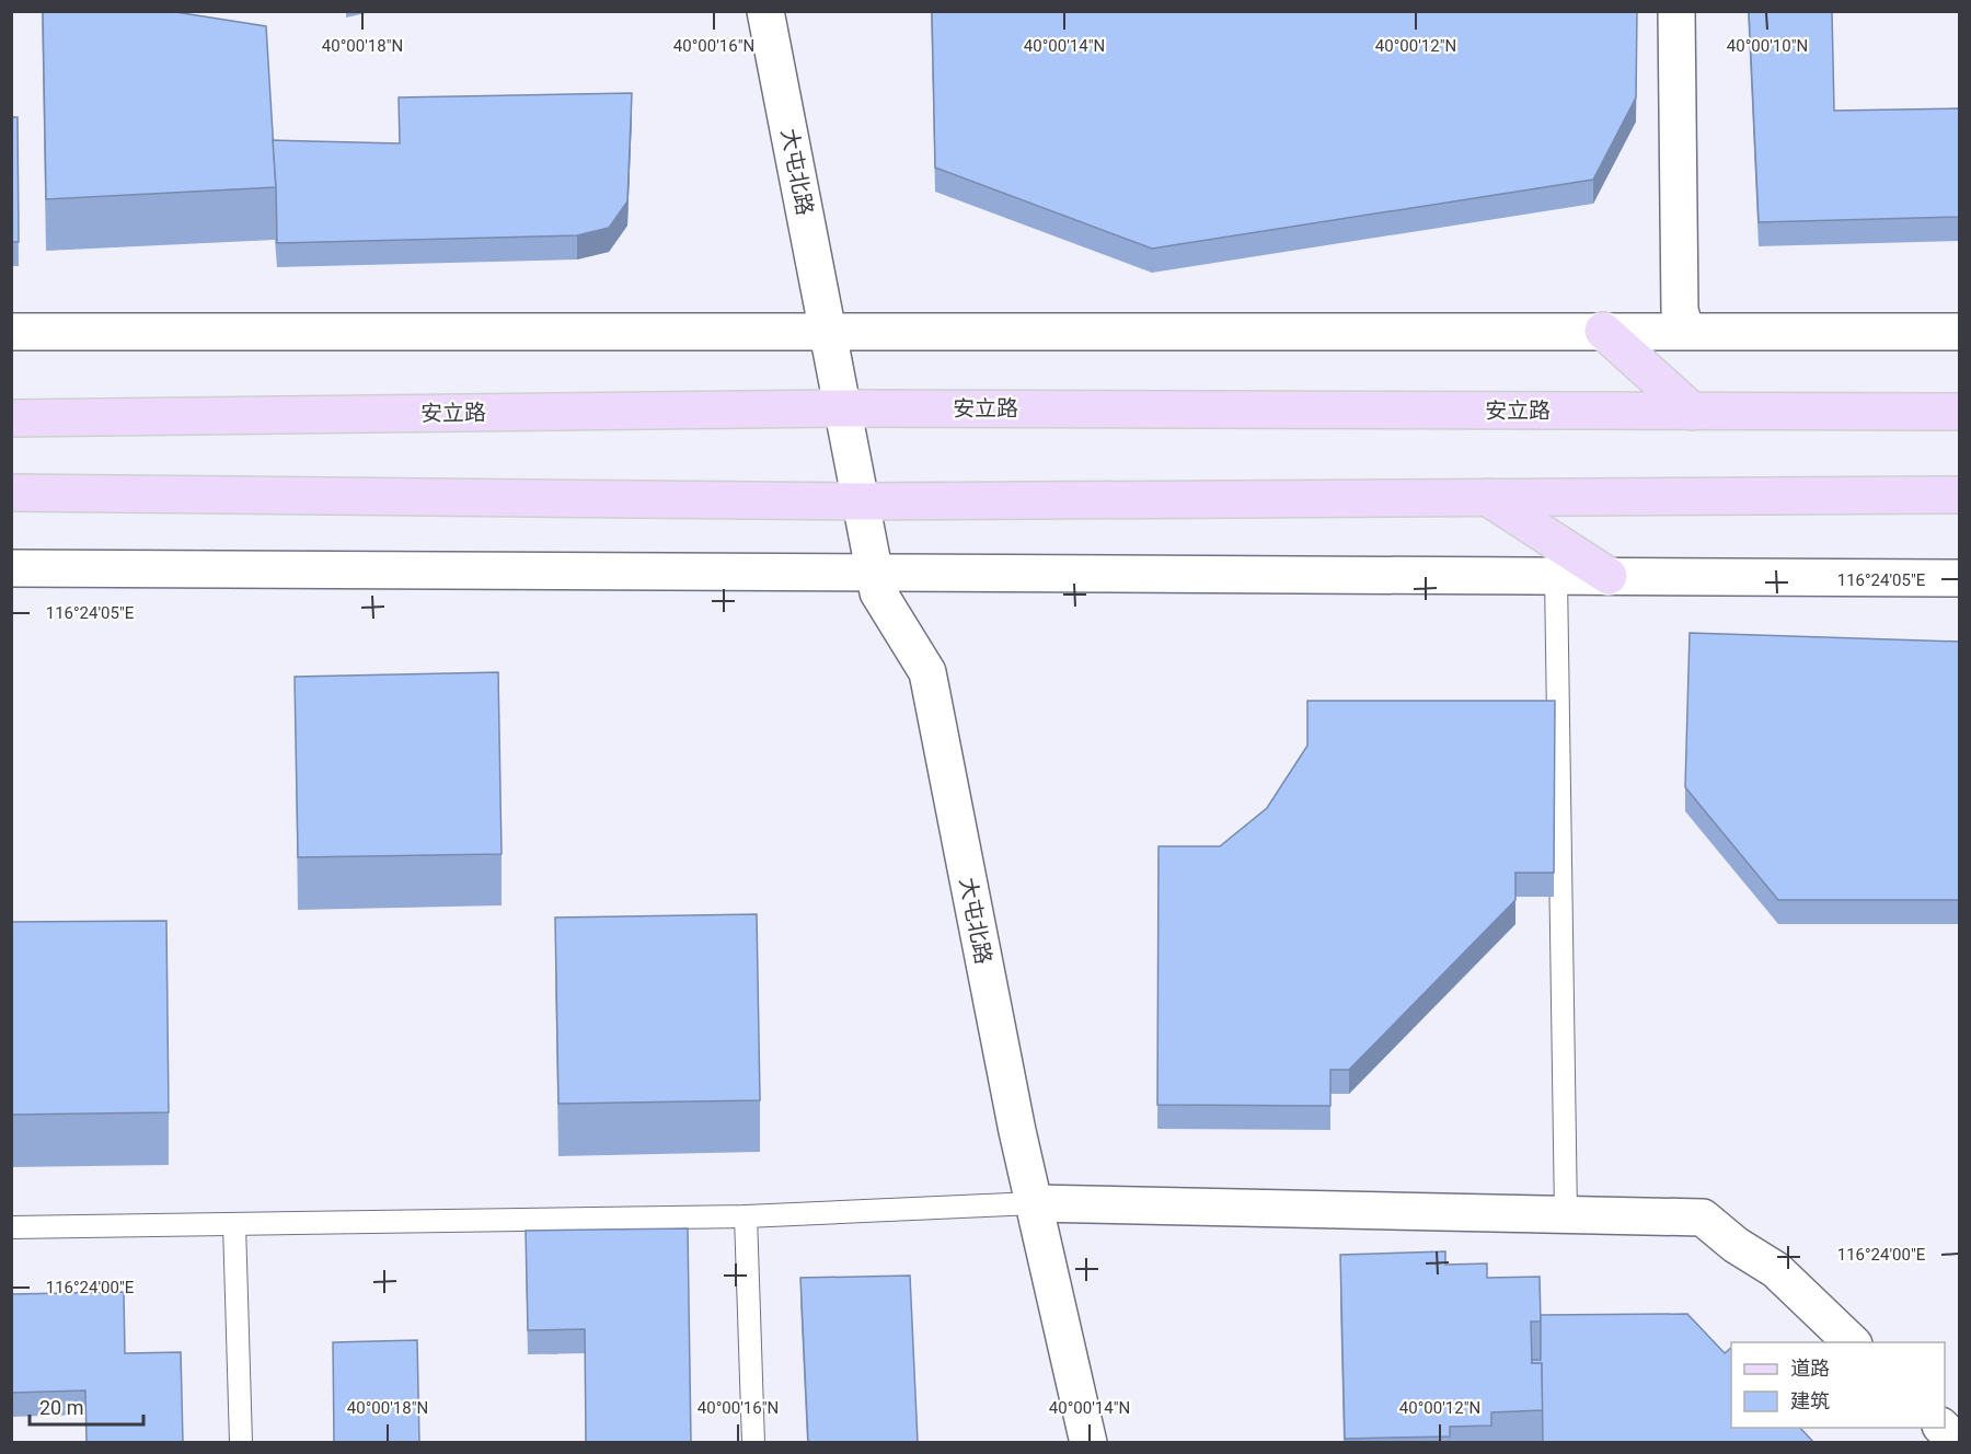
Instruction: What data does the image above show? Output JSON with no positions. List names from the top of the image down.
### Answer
{
  "streets": {
    "main road": ["安立路"],
    "street": ["大屯北路"]
  },
  "crossings": [
    ["大屯北路", "安立路"]
  ],
  "legend": ["道路", "建筑"],
  "scale_bar": "20 m",
  "coordinates": [
    "40°00'18\"N",
    "40°00'16\"N",
    "40°00'14\"N",
    "40°00'12\"N",
    "40°00'10\"N",
    "116°24'05\"E",
    "116°24'00\"E"
  ]
}
